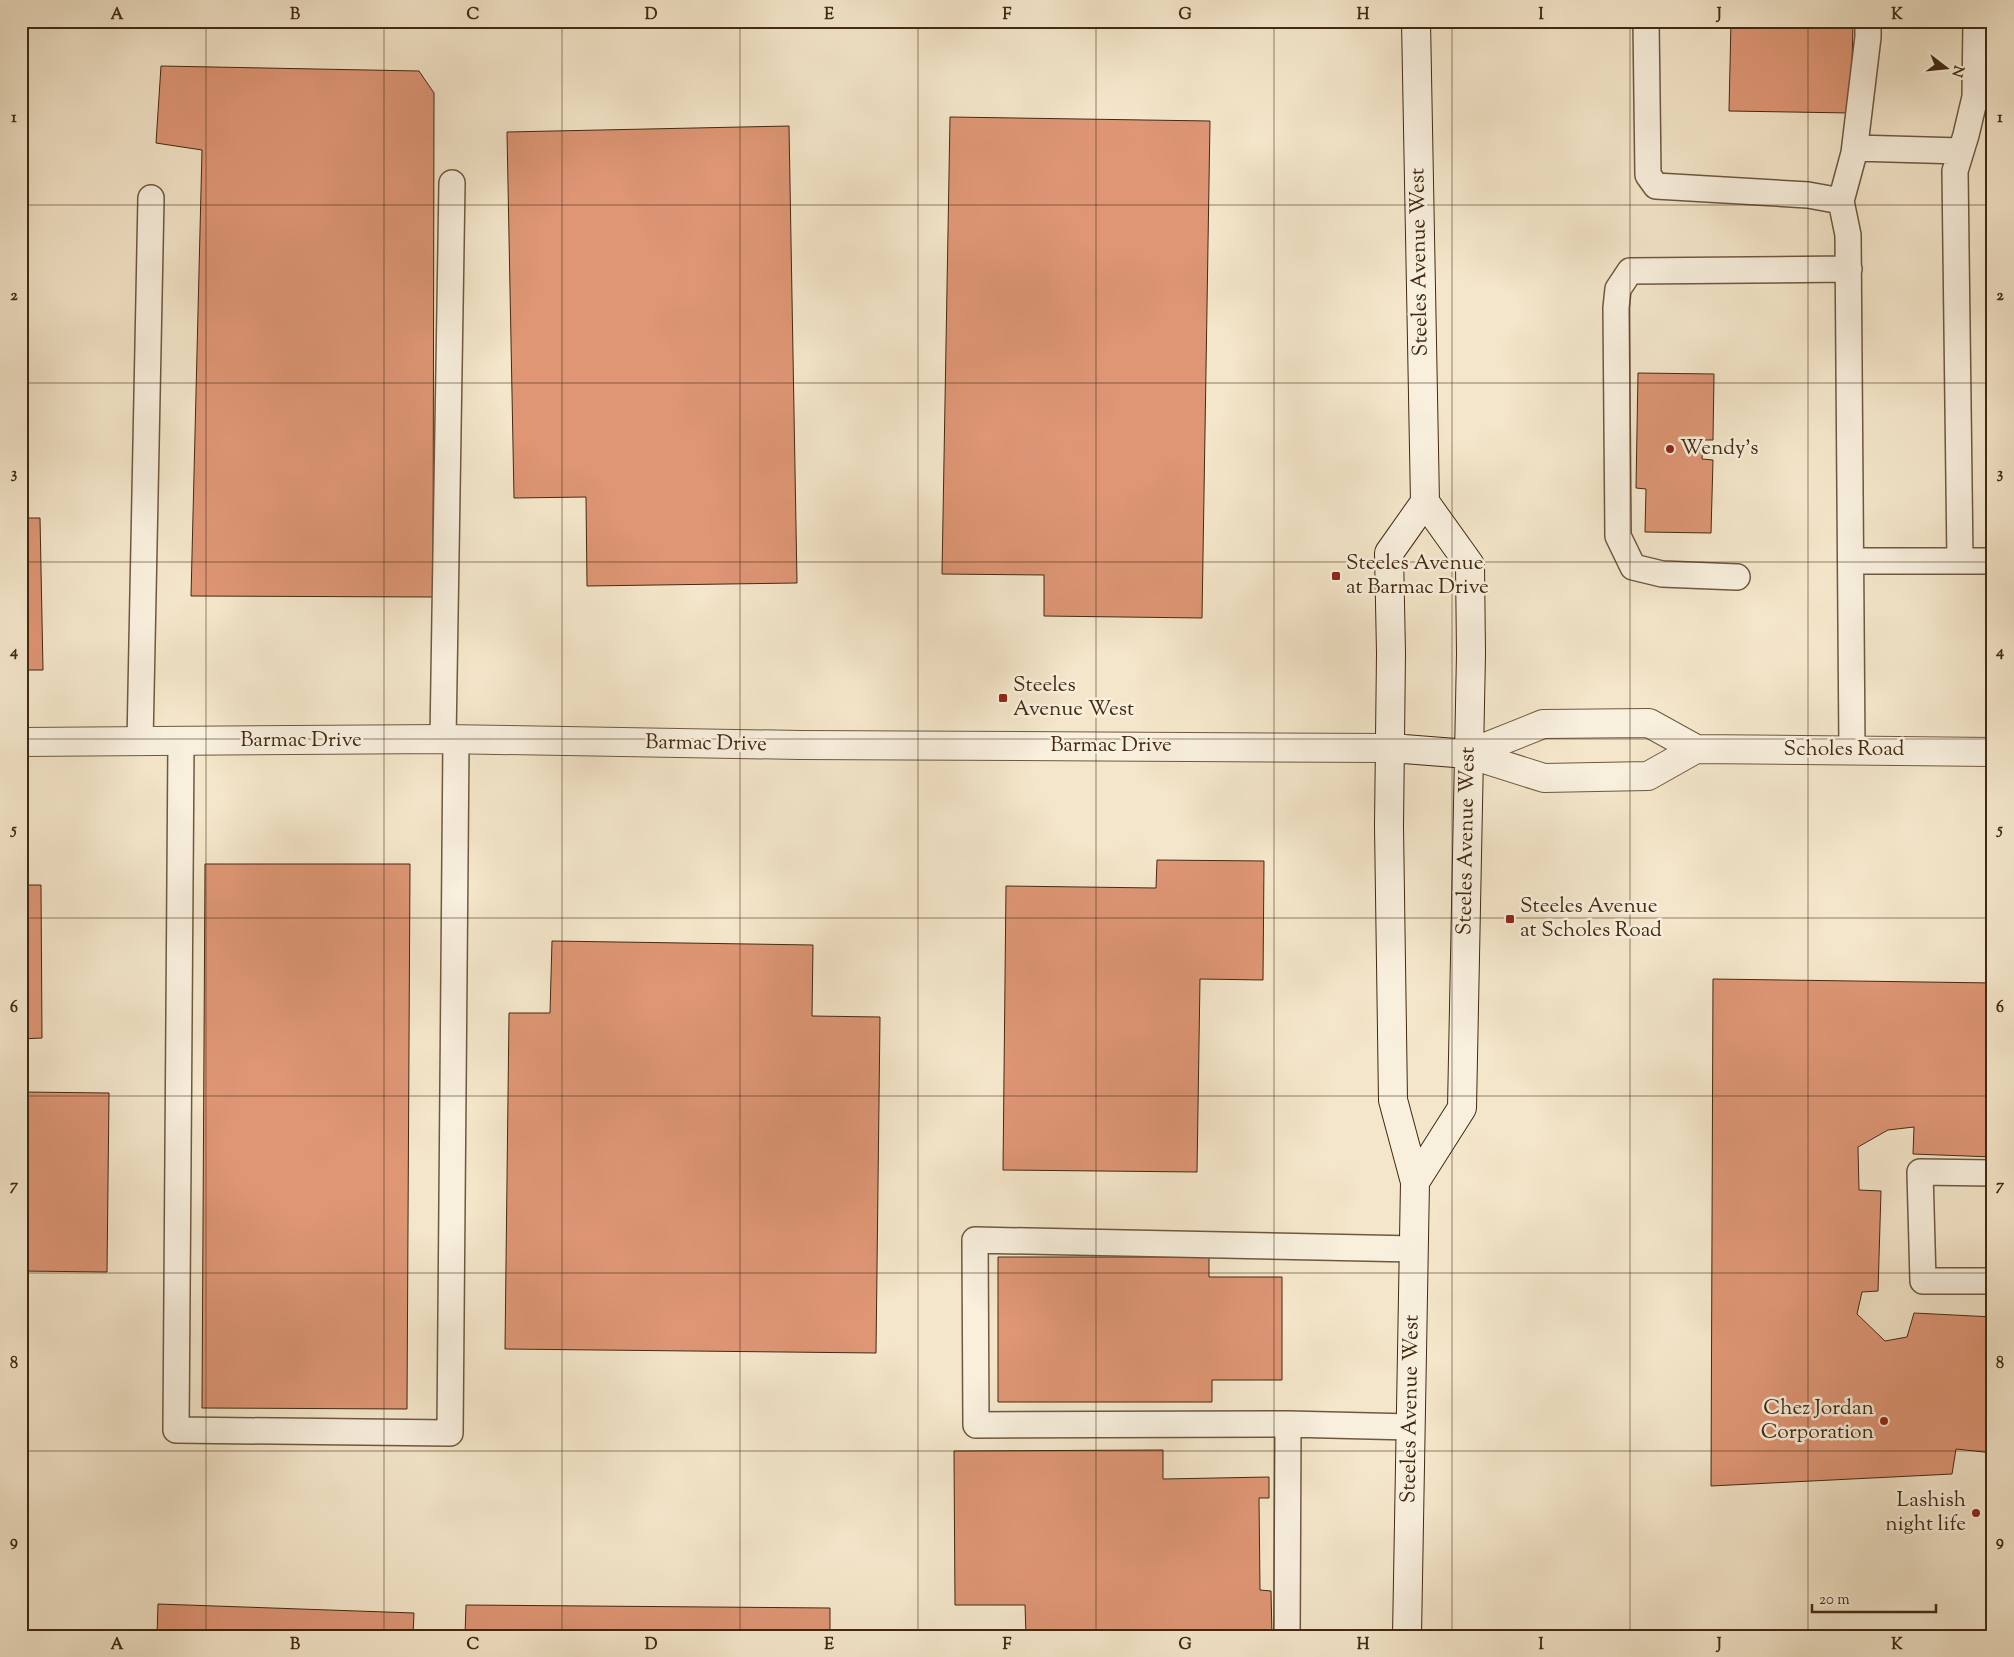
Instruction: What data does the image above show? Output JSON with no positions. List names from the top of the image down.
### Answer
{
  "streets": {
    "main road": ["Steeles Avenue West", "Barmac Drive", "Scholes Road"]
  },
  "crossings": [
    ["Steeles Avenue West", "Barmac Drive"],
    ["Steeles Avenue West", "Scholes Road"],
    ["Barmac Drive", "Scholes Road"]
  ],
  "places": {
    "other": ["Wendy's", "Chez Jordan Corporation", "Lashish night life"],
    "transit": ["Steeles Avenue at Barmac Drive", "Steeles Avenue West", "Steeles Avenue at Scholes Road"]
  },
  "scale_bar": "20 m",
  "north": "right",
  "grid": {
    "columns": [
      "A",
      "B",
      "C",
      "D",
      "E",
      "F",
      "G",
      "H",
      "I",
      "J",
      "K"
    ],
    "rows": [
      "1",
      "2",
      "3",
      "4",
      "5",
      "6",
      "7",
      "8",
      "9"
    ]
  }
}
